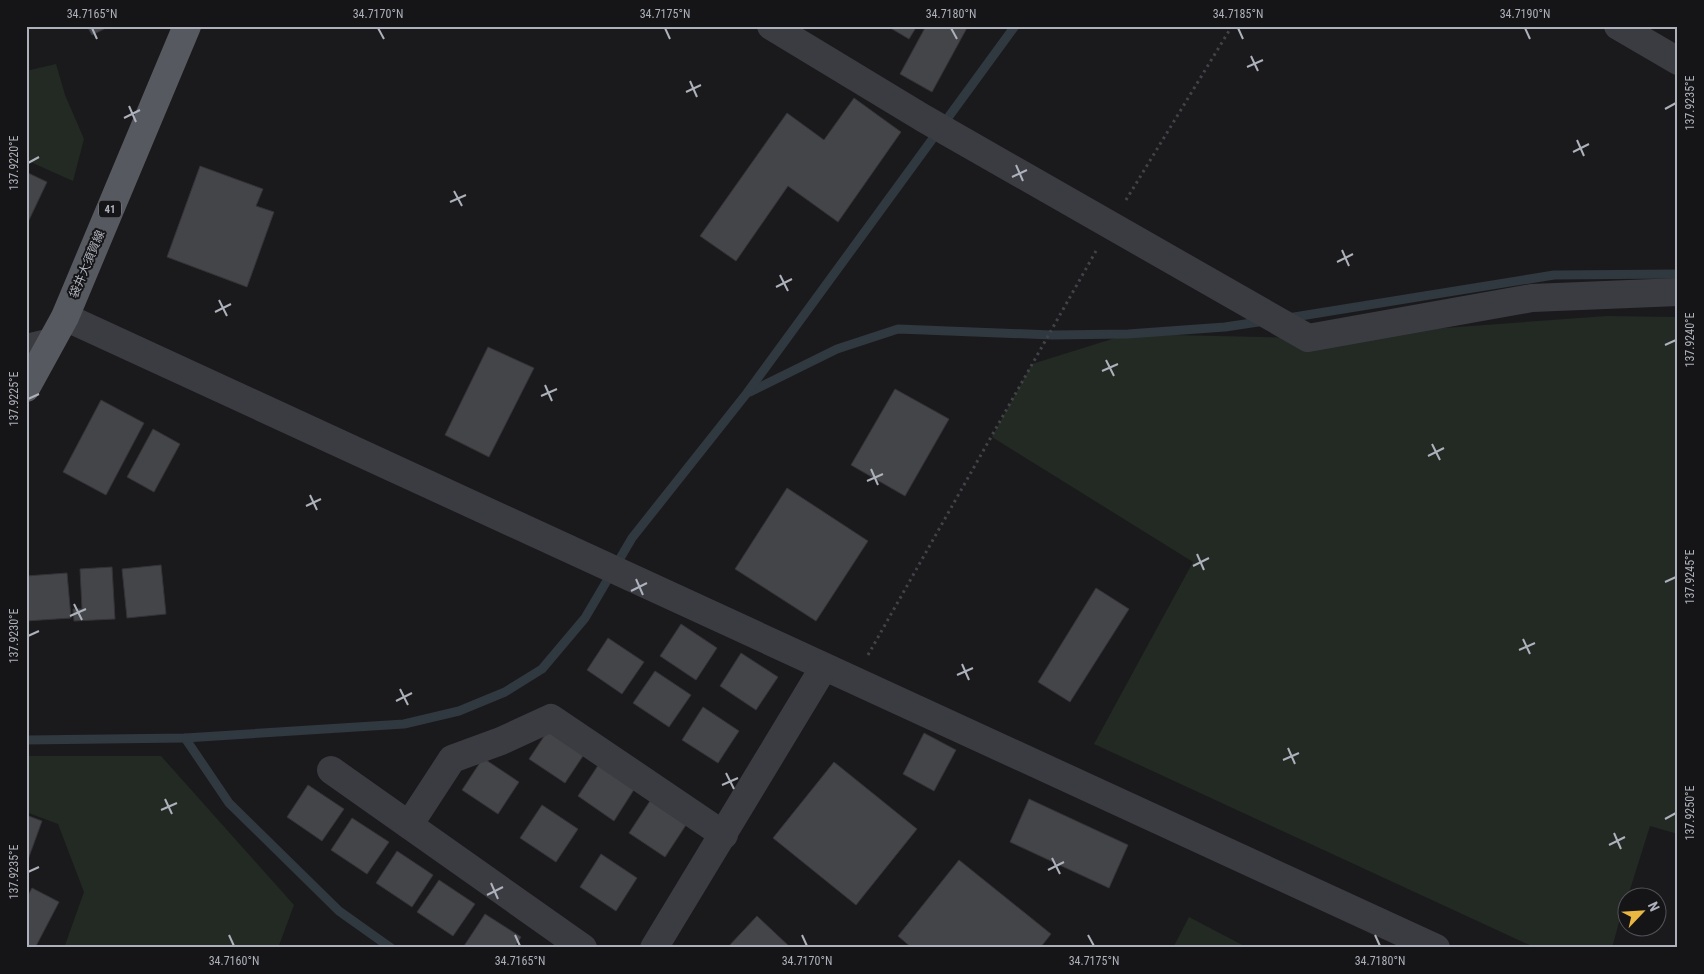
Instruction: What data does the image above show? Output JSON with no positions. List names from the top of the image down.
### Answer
{
  "streets": {
    "main road": ["41", "袋井大須賀線"]
  },
  "north": "top right",
  "coordinates": [
    "34.7165°N",
    "34.7170°N",
    "34.7175°N",
    "34.7180°N",
    "34.7185°N",
    "34.7190°N",
    "137.9235°E",
    "137.9220°E",
    "137.9240°E",
    "137.9225°E",
    "137.9245°E",
    "137.9230°E",
    "137.9250°E",
    "34.7160°N"
  ]
}
